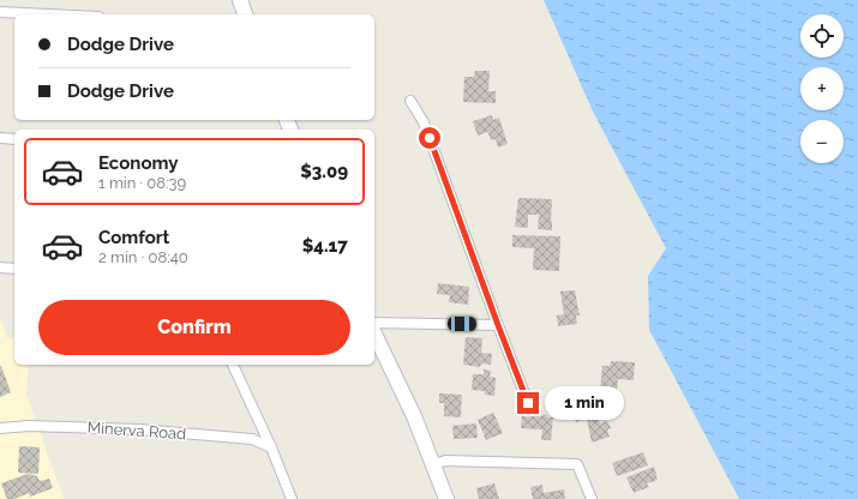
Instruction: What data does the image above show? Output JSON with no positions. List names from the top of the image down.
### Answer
{
  "streets": {
    "street": ["Minerva Road"]
  },
  "page": {
    "map_buttons": ["+", "−"],
    "banner": ["Dodge Drive", "Dodge Drive"],
    "list": [
      {
        "name": "Economy",
        "note": "1 min · 08:39",
        "value": "$3.09"
      },
      {
        "name": "Comfort",
        "note": "2 min · 08:40",
        "value": "$4.17"
      }
    ],
    "buttons": "Confirm",
    "bubble": "1 min"
  }
}
